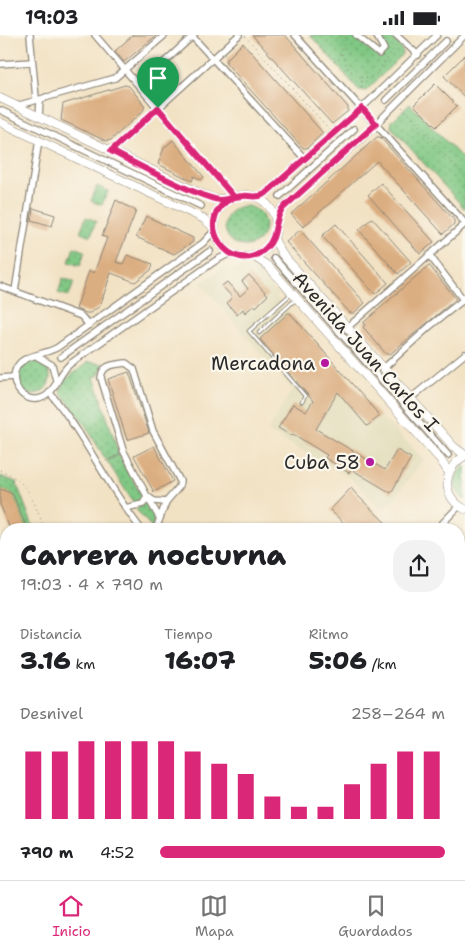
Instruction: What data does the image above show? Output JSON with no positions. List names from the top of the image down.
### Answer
{
  "streets": {
    "street": ["Avenida Juan Carlos I"]
  },
  "places": ["Mercadona", "Cuba 58"],
  "page": {
    "status": "19:03",
    "heading": ["Carrera nocturna", "19:03 · 4 × 790 m"],
    "stats": [
      ["Distancia", "3.16 km"],
      ["Tiempo", "16:07"],
      ["Ritmo", "5:06 /km"]
    ],
    "chart": ["Desnivel", "258–264 m"],
    "list": [
      {
        "name": "790 m",
        "note": "4:52"
      }
    ],
    "tabs": ["Inicio", "Mapa", "Guardados"]
  }
}
